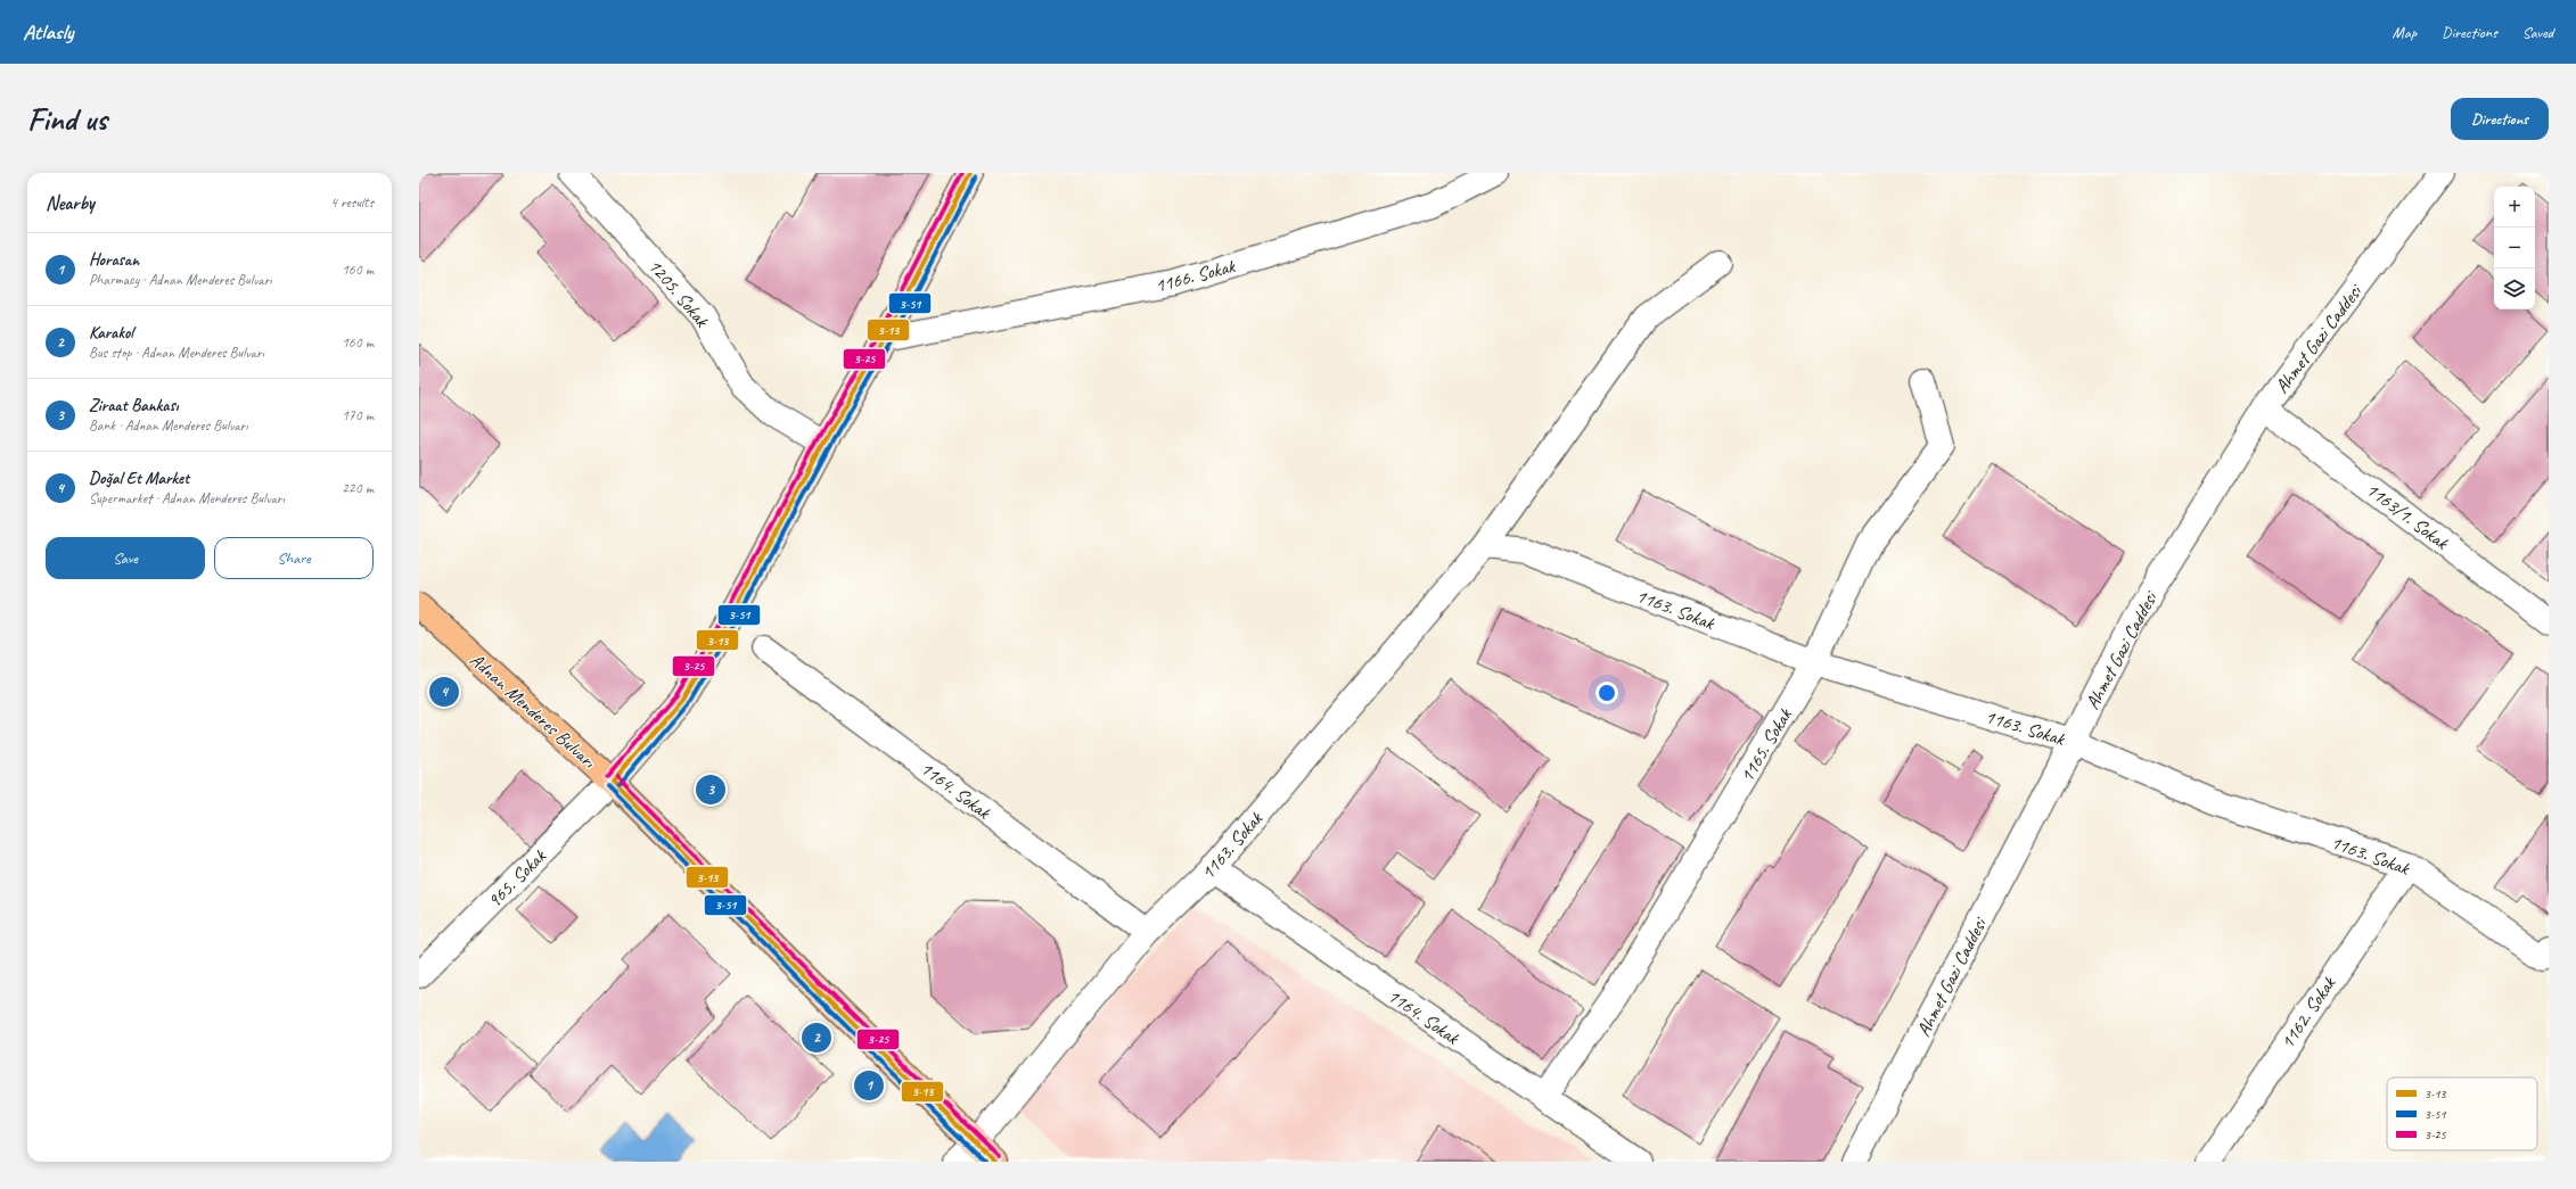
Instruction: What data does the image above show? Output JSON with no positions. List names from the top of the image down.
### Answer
{
  "streets": {
    "main road": ["Adnan Menderes Bulvarı"],
    "street": [
      "1166. Sokak",
      "1205. Sokak",
      "Ahmet Gazi Caddesi",
      "1163/1. Sokak",
      "1163. Sokak",
      "1165. Sokak",
      "1164. Sokak",
      "965. Sokak",
      "1162. Sokak"
    ]
  },
  "crossings": [
    ["Ahmet Gazi Caddesi", "1163/1. Sokak"],
    ["Ahmet Gazi Caddesi", "1163. Sokak"],
    ["1163. Sokak", "Adnan Menderes Bulvarı"],
    ["1163. Sokak", "1165. Sokak"],
    ["1163. Sokak", "1164. Sokak"],
    ["1163. Sokak", "1162. Sokak"],
    ["Adnan Menderes Bulvarı", "965. Sokak"],
    ["1165. Sokak", "1164. Sokak"]
  ],
  "lines": ["transit line 3-13", "transit line 3-25", "transit line 3-51"],
  "legend": ["3-13", "3-51", "3-25"],
  "page": {
    "header": "Atlasly",
    "nav": ["Map", "Directions", "Saved"],
    "buttons": [
      "Directions",
      ["Save", "Share"]
    ],
    "title": "Find us",
    "heading": ["Nearby", "4 results"],
    "map_buttons": ["+", "−"],
    "list": [
      {
        "mark": "1",
        "name": "Horasan",
        "note": "Pharmacy · Adnan Menderes Bulvarı",
        "value": "160 m"
      },
      {
        "mark": "2",
        "name": "Karakol",
        "note": "Bus stop · Adnan Menderes Bulvarı",
        "value": "160 m"
      },
      {
        "mark": "3",
        "name": "Ziraat Bankası",
        "note": "Bank · Adnan Menderes Bulvarı",
        "value": "170 m"
      },
      {
        "mark": "4",
        "name": "Doğal Et Market",
        "note": "Supermarket · Adnan Menderes Bulvarı",
        "value": "220 m"
      }
    ],
    "pins": [
      "4",
      "3",
      "2",
      "1"
    ]
  }
}
